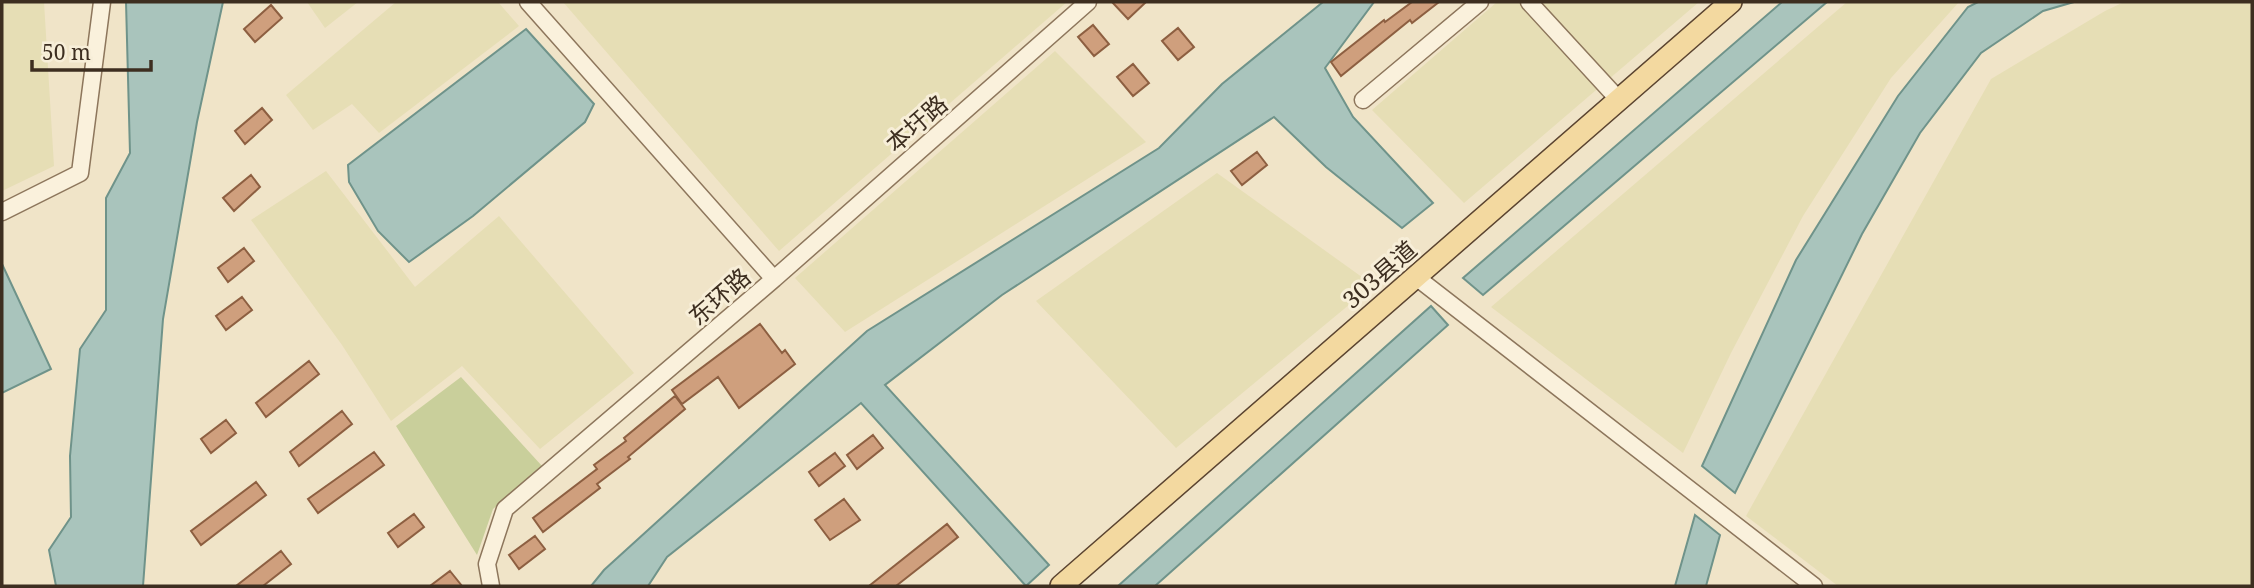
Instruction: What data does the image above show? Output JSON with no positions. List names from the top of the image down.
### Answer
{
  "streets": {
    "main road": ["303县道"],
    "street": ["本圩路", "东环路"]
  },
  "crossings": [
    ["本圩路", "东环路"]
  ],
  "scale_bar": "50 m"
}
